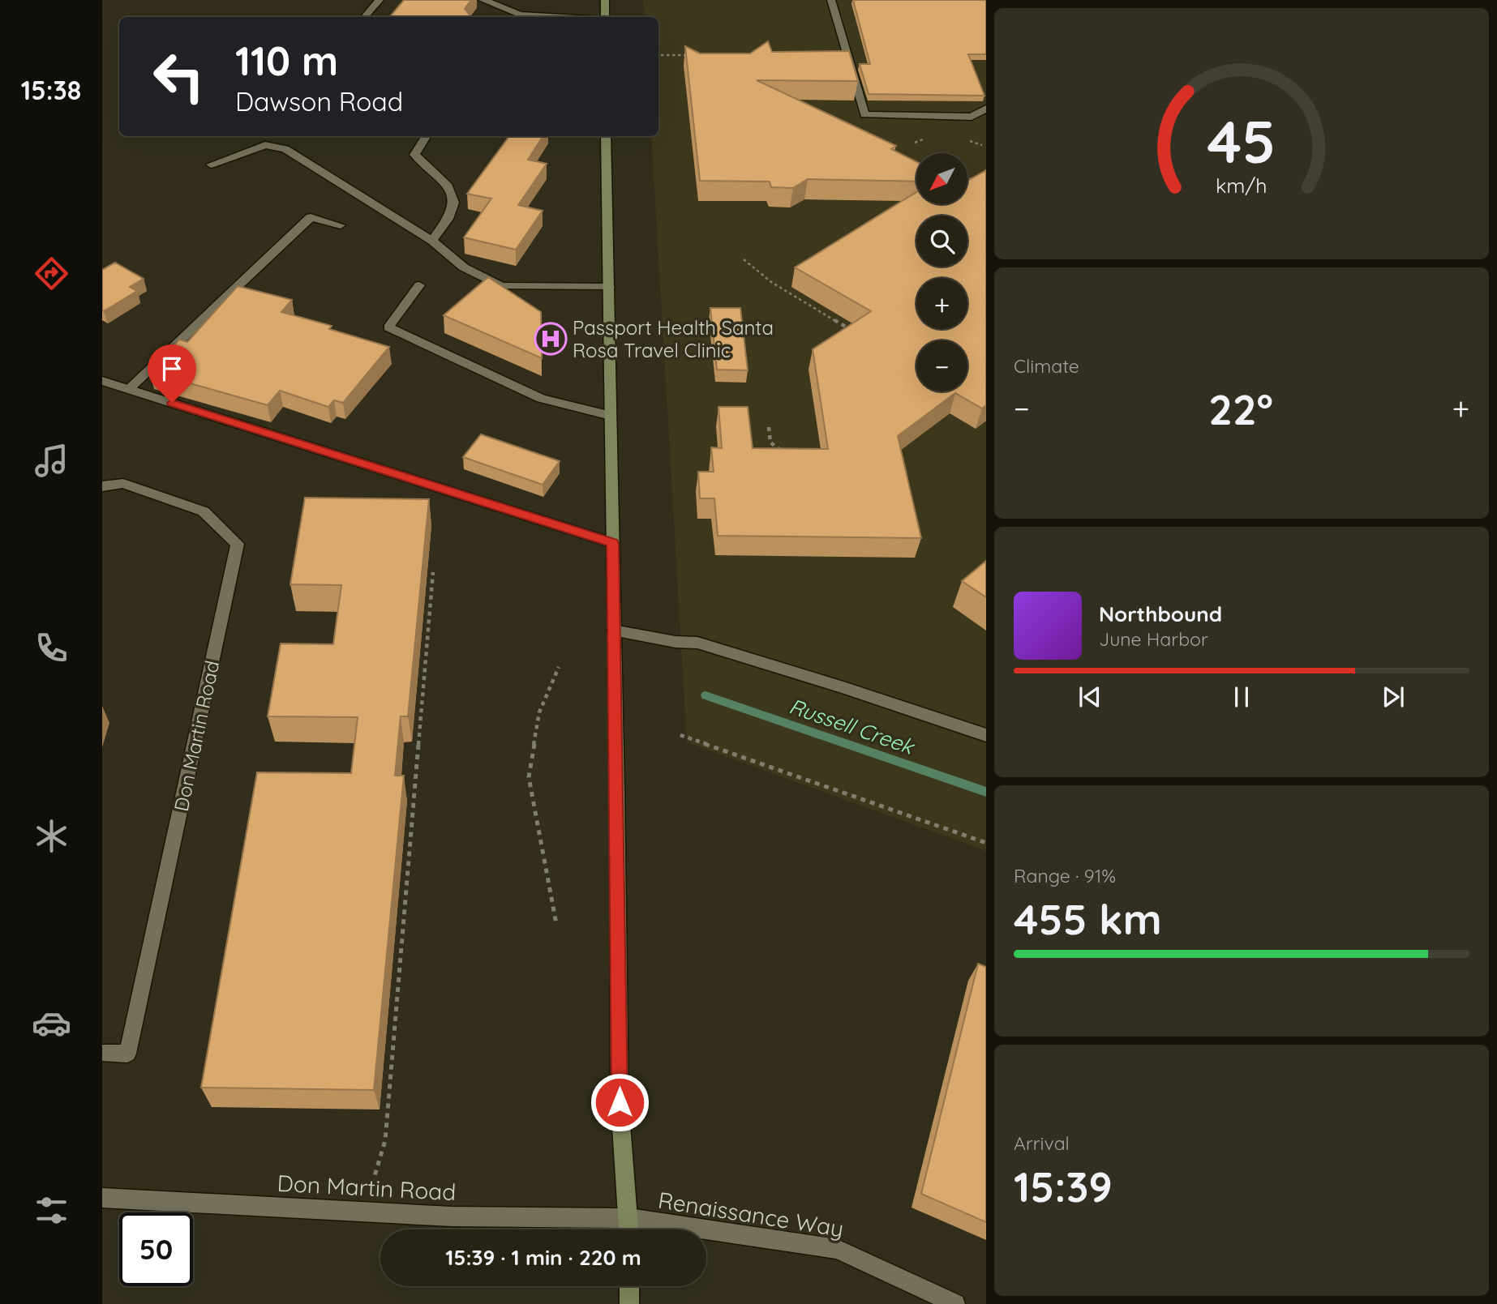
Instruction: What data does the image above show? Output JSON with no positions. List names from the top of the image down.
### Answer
{
  "streets": {
    "street": ["Don Martin Road", "Renaissance Way"]
  },
  "crossings": [
    ["Don Martin Road", "Renaissance Way"]
  ],
  "water": ["Russell Creek"],
  "places": {
    "hospital": ["Passport Health Santa Rosa Travel Clinic"]
  },
  "north": "bottom left",
  "page": {
    "tabs": "15:38",
    "turn": ["110 m", "Dawson Road"],
    "map_buttons": ["+", "−"],
    "tile": [
      "Climate",
      ["Range · 91%", "455 km"],
      ["Arrival", "15:39"]
    ],
    "heat": ["−", "22°", "+"],
    "song": ["Northbound", "June Harbor"],
    "limit": "50",
    "trip": "15:39 · 1 min · 220 m",
    "gauge": ["45", "km/h"]
  }
}
